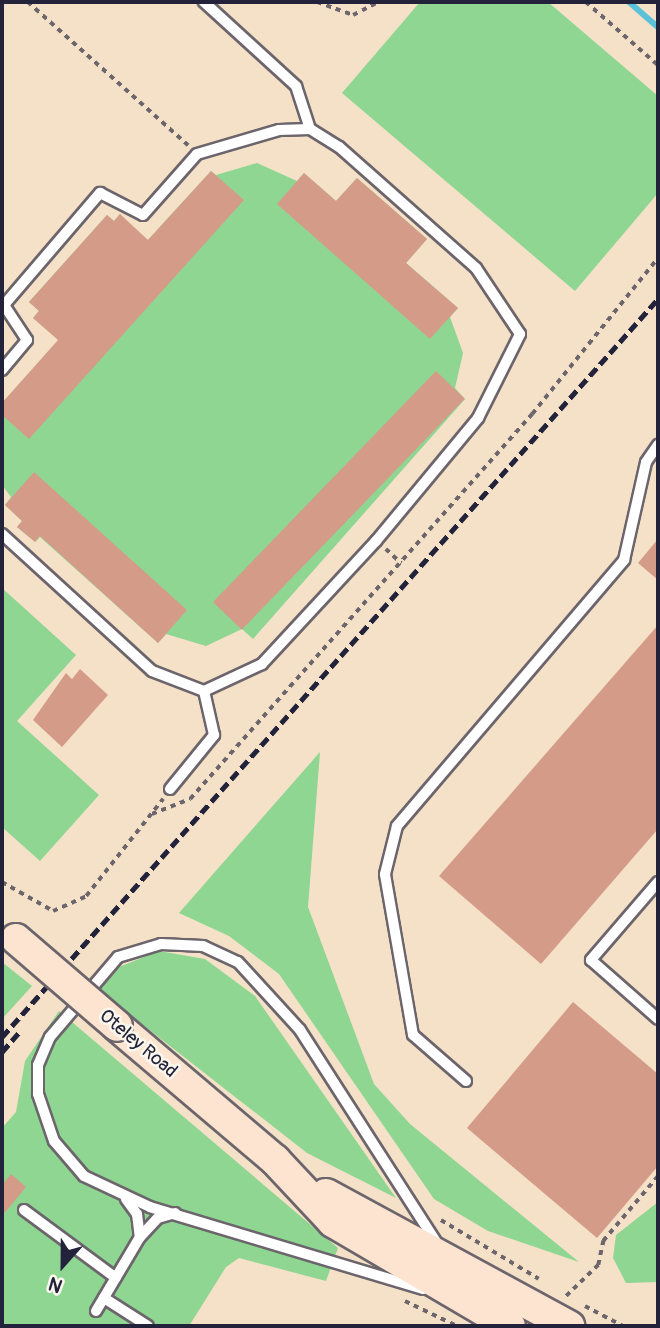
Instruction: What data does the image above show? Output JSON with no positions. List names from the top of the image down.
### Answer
{
  "streets": {
    "main road": ["Oteley Road"]
  },
  "north": "bottom"
}
